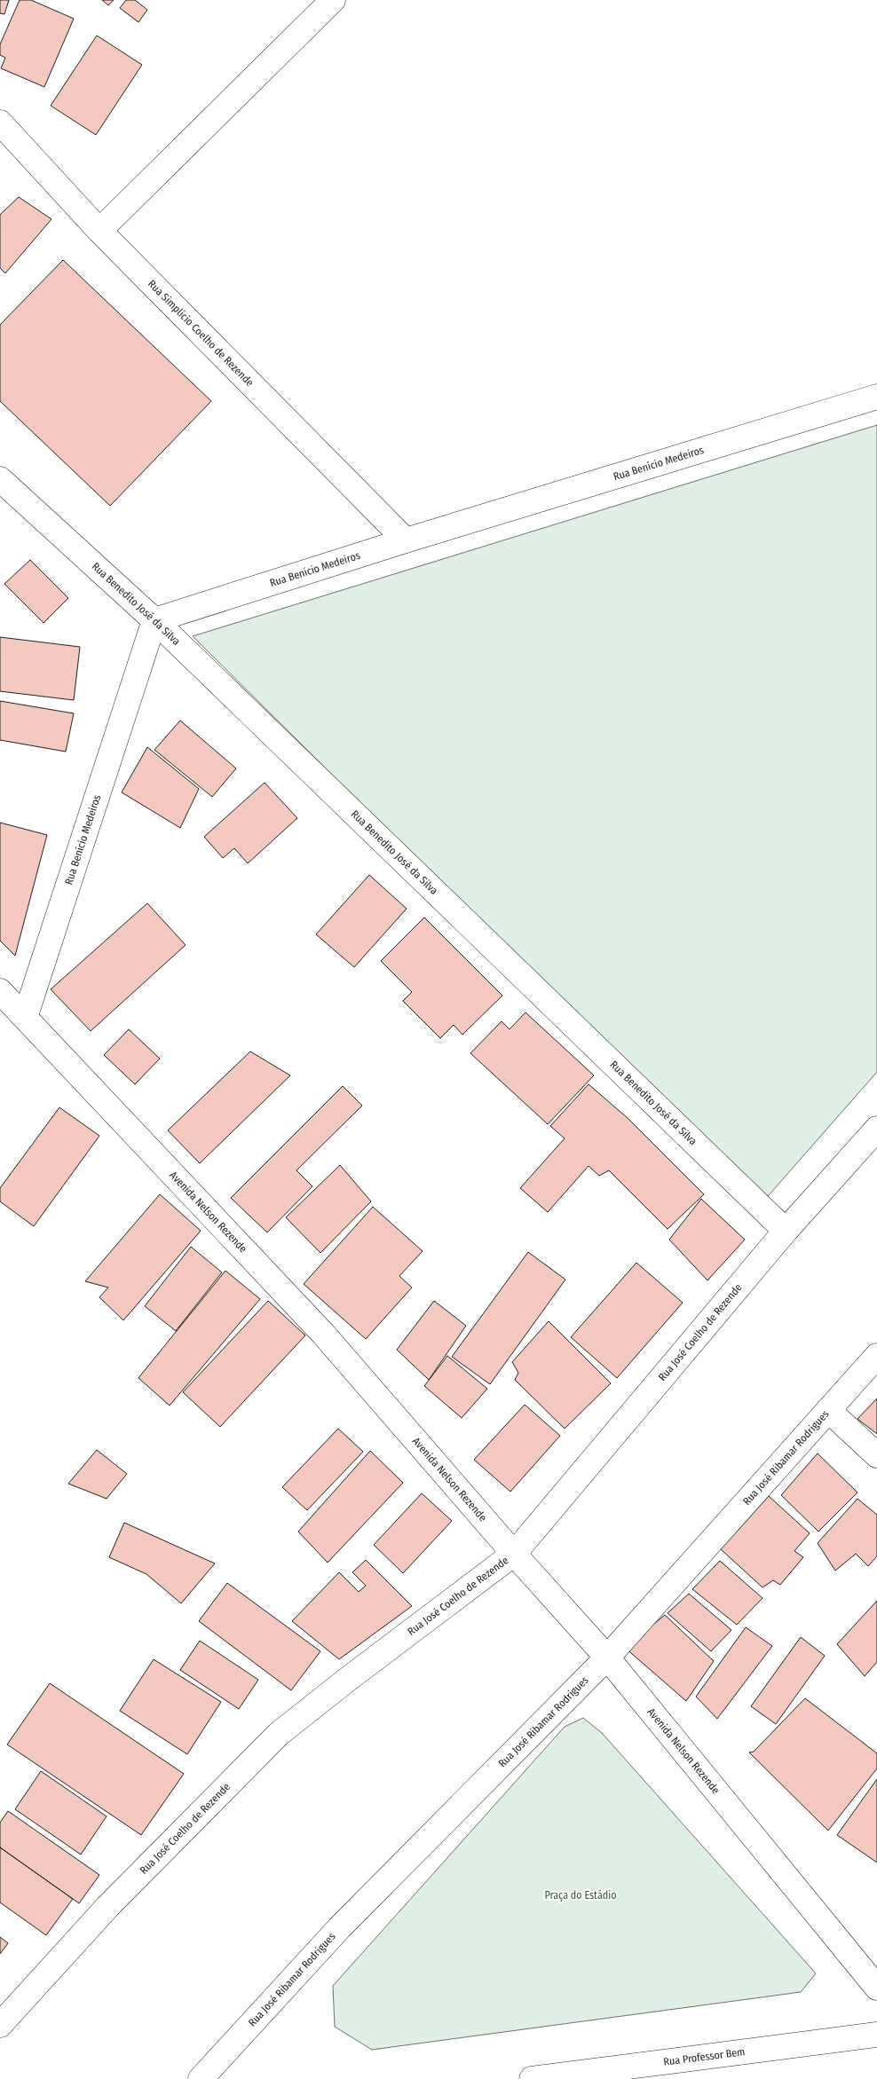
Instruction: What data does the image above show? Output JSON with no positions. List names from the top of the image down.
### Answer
{
  "streets": {
    "street": [
      "Rua Simplício Coelho de Rezende",
      "Rua Benício Medeiros",
      "Rua Benedito José da Silva",
      "Avenida Nelson Rezende",
      "Rua José Coelho de Rezende",
      "Rua José Ribamar Rodrigues",
      "Rua Professor Bem"
    ]
  },
  "crossings": [
    ["Rua Simplício Coelho de Rezende", "Rua Benício Medeiros"],
    ["Rua Benício Medeiros", "Rua Benedito José da Silva"],
    ["Rua Benício Medeiros", "Avenida Nelson Rezende"],
    ["Rua Benedito José da Silva", "Rua José Coelho de Rezende"],
    ["Avenida Nelson Rezende", "Rua José Coelho de Rezende"],
    ["Avenida Nelson Rezende", "Rua José Ribamar Rodrigues"]
  ],
  "parks": ["Praça do Estádio"]
}
